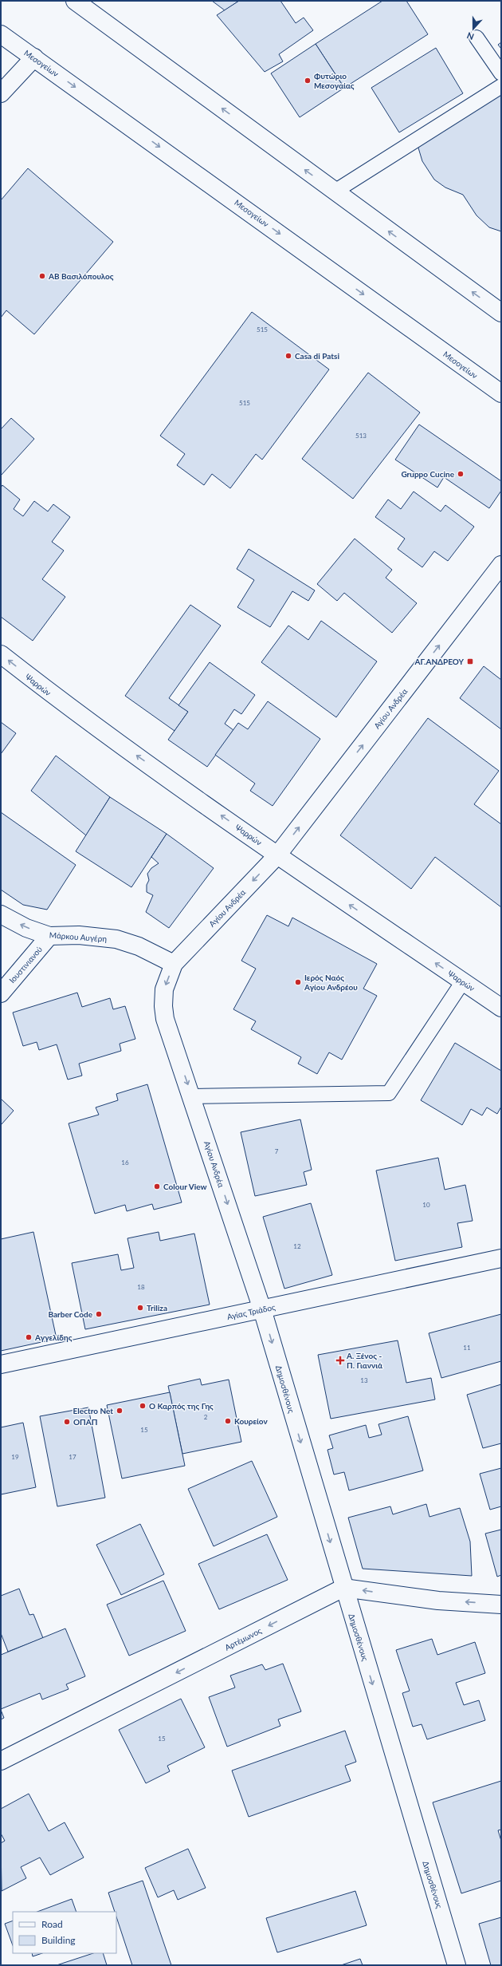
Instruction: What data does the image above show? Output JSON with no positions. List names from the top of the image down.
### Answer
{
  "streets": {
    "street": [
      "Μεσογείων",
      "Ψαρρών",
      "Αγίου Ανδρέα",
      "Μάρκου Αυγέρη",
      "Ιουστινιανού",
      "Αγίας Τριάδος",
      "Δημοσθένους",
      "Αρτέμωνος"
    ]
  },
  "crossings": [
    ["Ψαρρών", "Αγίου Ανδρέα"],
    ["Αγίου Ανδρέα", "Μάρκου Αυγέρη"],
    ["Αγίου Ανδρέα", "Αγίας Τριάδος"],
    ["Αγίου Ανδρέα", "Δημοσθένους"],
    ["Μάρκου Αυγέρη", "Ιουστινιανού"],
    ["Αγίας Τριάδος", "Δημοσθένους"],
    ["Δημοσθένους", "Αρτέμωνος"]
  ],
  "one_way": ["Ψαρρών", "Δημοσθένους", "Αρτέμωνος"],
  "places": {
    "other": [
      "Φυτώριο Μεσογαίας",
      "ΑΒ Βασιλόπουλος",
      "Casa di Patsi",
      "Gruppo Cucine",
      "Ιερός Ναός Αγίου Ανδρέου",
      "Colour View",
      "Triliza",
      "Barber Code",
      "Αγγελίδης",
      "Ο Καρπός της Γης",
      "Electro Net",
      "Κουρείον",
      "ΟΠΑΠ"
    ],
    "transit": ["ΑΓ.ΑΝΔΡΕΟΥ"],
    "health": ["Α. Ξένος - Π. Γιαννιά"]
  },
  "house_numbers": [
    "515",
    "515",
    "513",
    "7",
    "16",
    "10",
    "12",
    "18",
    "11",
    "13",
    "2",
    "15",
    "19",
    "17",
    "15"
  ],
  "legend": ["Road", "Building"],
  "north": "bottom"
}
